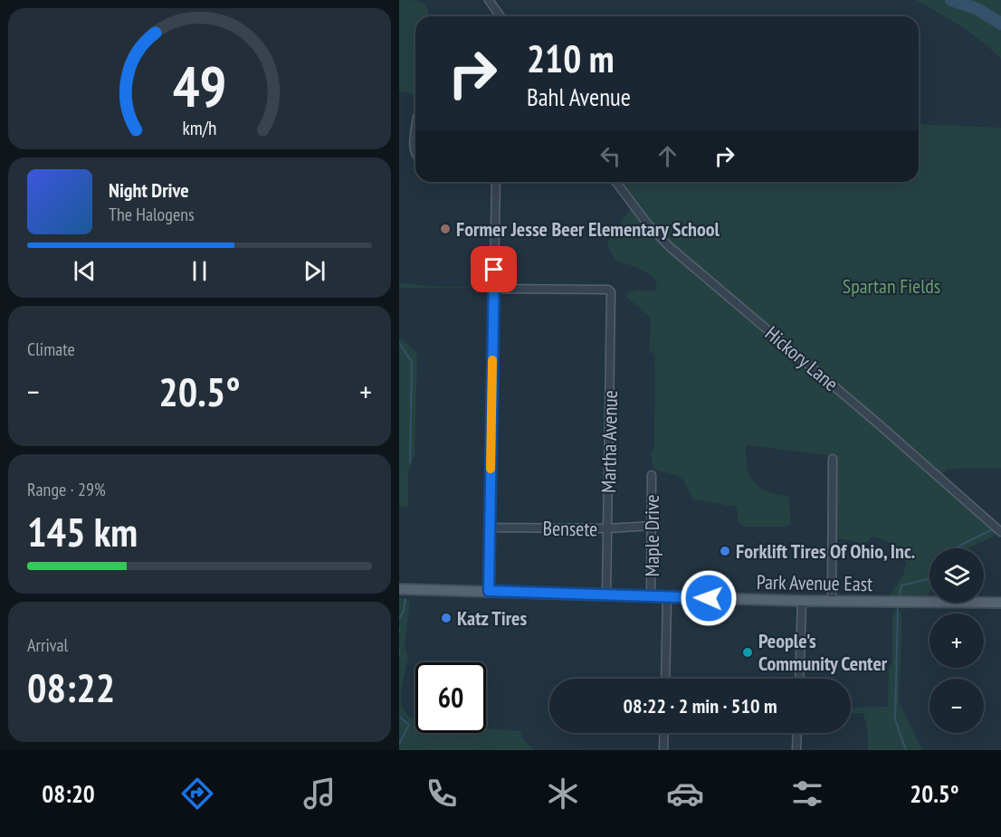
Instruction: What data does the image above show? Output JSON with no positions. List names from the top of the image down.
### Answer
{
  "streets": {
    "main road": ["Park Avenue East"],
    "street": [
      "Hickory Lane",
      "Martha Avenue",
      "Bensete",
      "Maple Drive"
    ]
  },
  "crossings": [
    ["Martha Avenue", "Bensete"],
    ["Martha Avenue", "Park Avenue East"],
    ["Bensete", "Maple Drive"],
    ["Maple Drive", "Park Avenue East"]
  ],
  "parks": ["Spartan Fields"],
  "places": [
    "Former Jesse Beer Elementary School",
    "Forklift Tires Of Ohio, Inc.",
    "Katz Tires",
    "People's Community Center"
  ],
  "page": {
    "turn": ["210 m", "Bahl Avenue"],
    "song": ["Night Drive", "The Halogens"],
    "tile": [
      "Climate",
      ["Range · 29%", "145 km"],
      ["Arrival", "08:22"]
    ],
    "heat": ["−", "20.5°", "+"],
    "map_buttons": ["+", "−"],
    "limit": "60",
    "trip": "08:22 · 2 min · 510 m",
    "tabs": ["08:20", "20.5°"],
    "gauge": ["49", "km/h"]
  }
}
